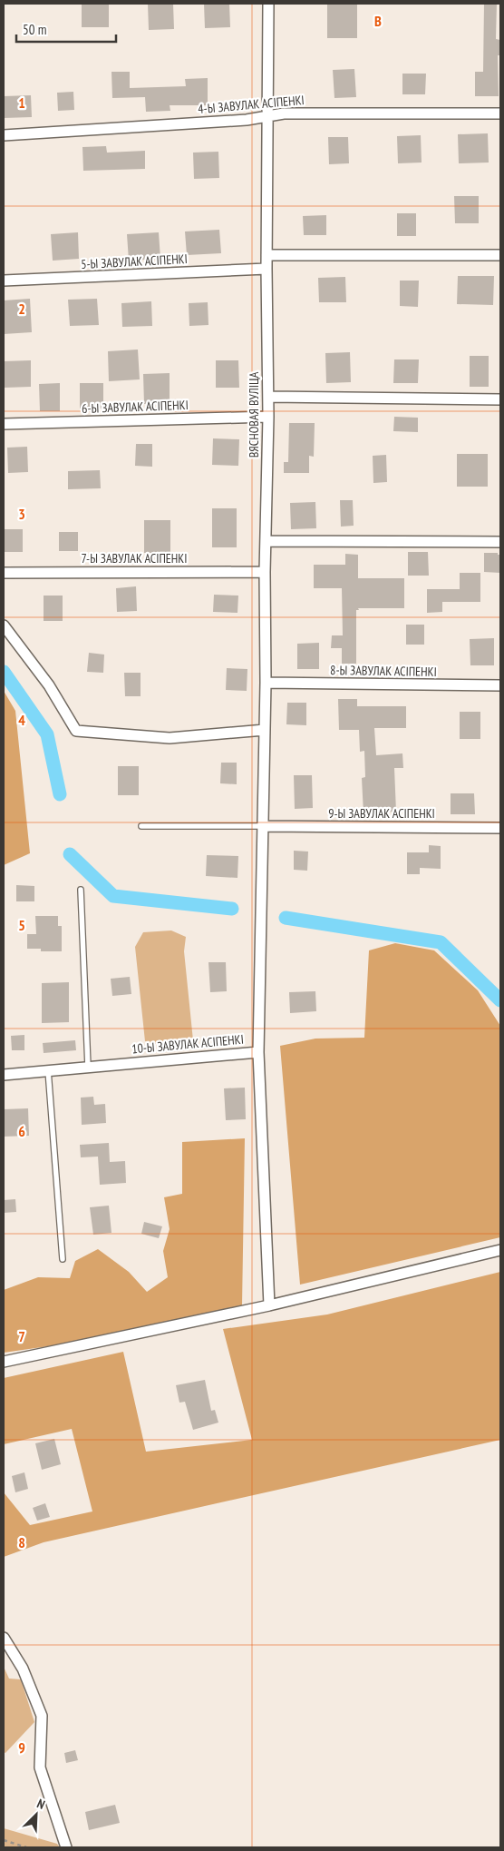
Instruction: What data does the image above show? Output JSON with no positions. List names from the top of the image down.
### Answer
{
  "streets": {
    "street": [
      "4-Ы ЗАВУЛАК АСІПЕНКІ",
      "5-Ы ЗАВУЛАК АСІПЕНКІ",
      "6-Ы ЗАВУЛАК АСІПЕНКІ",
      "ВЯСНОВАЯ ВУЛІЦА",
      "7-Ы ЗАВУЛАК АСІПЕНКІ",
      "8-Ы ЗАВУЛАК АСІПЕНКІ",
      "9-Ы ЗАВУЛАК АСІПЕНКІ",
      "10-Ы ЗАВУЛАК АСІПЕНКІ"
    ]
  },
  "crossings": [
    ["4-Ы ЗАВУЛАК АСІПЕНКІ", "ВЯСНОВАЯ ВУЛІЦА"],
    ["5-Ы ЗАВУЛАК АСІПЕНКІ", "ВЯСНОВАЯ ВУЛІЦА"],
    ["6-Ы ЗАВУЛАК АСІПЕНКІ", "ВЯСНОВАЯ ВУЛІЦА"],
    ["ВЯСНОВАЯ ВУЛІЦА", "7-Ы ЗАВУЛАК АСІПЕНКІ"],
    ["ВЯСНОВАЯ ВУЛІЦА", "8-Ы ЗАВУЛАК АСІПЕНКІ"],
    ["ВЯСНОВАЯ ВУЛІЦА", "9-Ы ЗАВУЛАК АСІПЕНКІ"],
    ["ВЯСНОВАЯ ВУЛІЦА", "10-Ы ЗАВУЛАК АСІПЕНКІ"],
    ["9-Ы ЗАВУЛАК АСІПЕНКІ", "10-Ы ЗАВУЛАК АСІПЕНКІ"]
  ],
  "scale_bar": "50 m",
  "north": "top right",
  "grid": {
    "columns": ["B"],
    "rows": [
      "1",
      "2",
      "3",
      "4",
      "5",
      "6",
      "7",
      "8",
      "9"
    ]
  }
}
